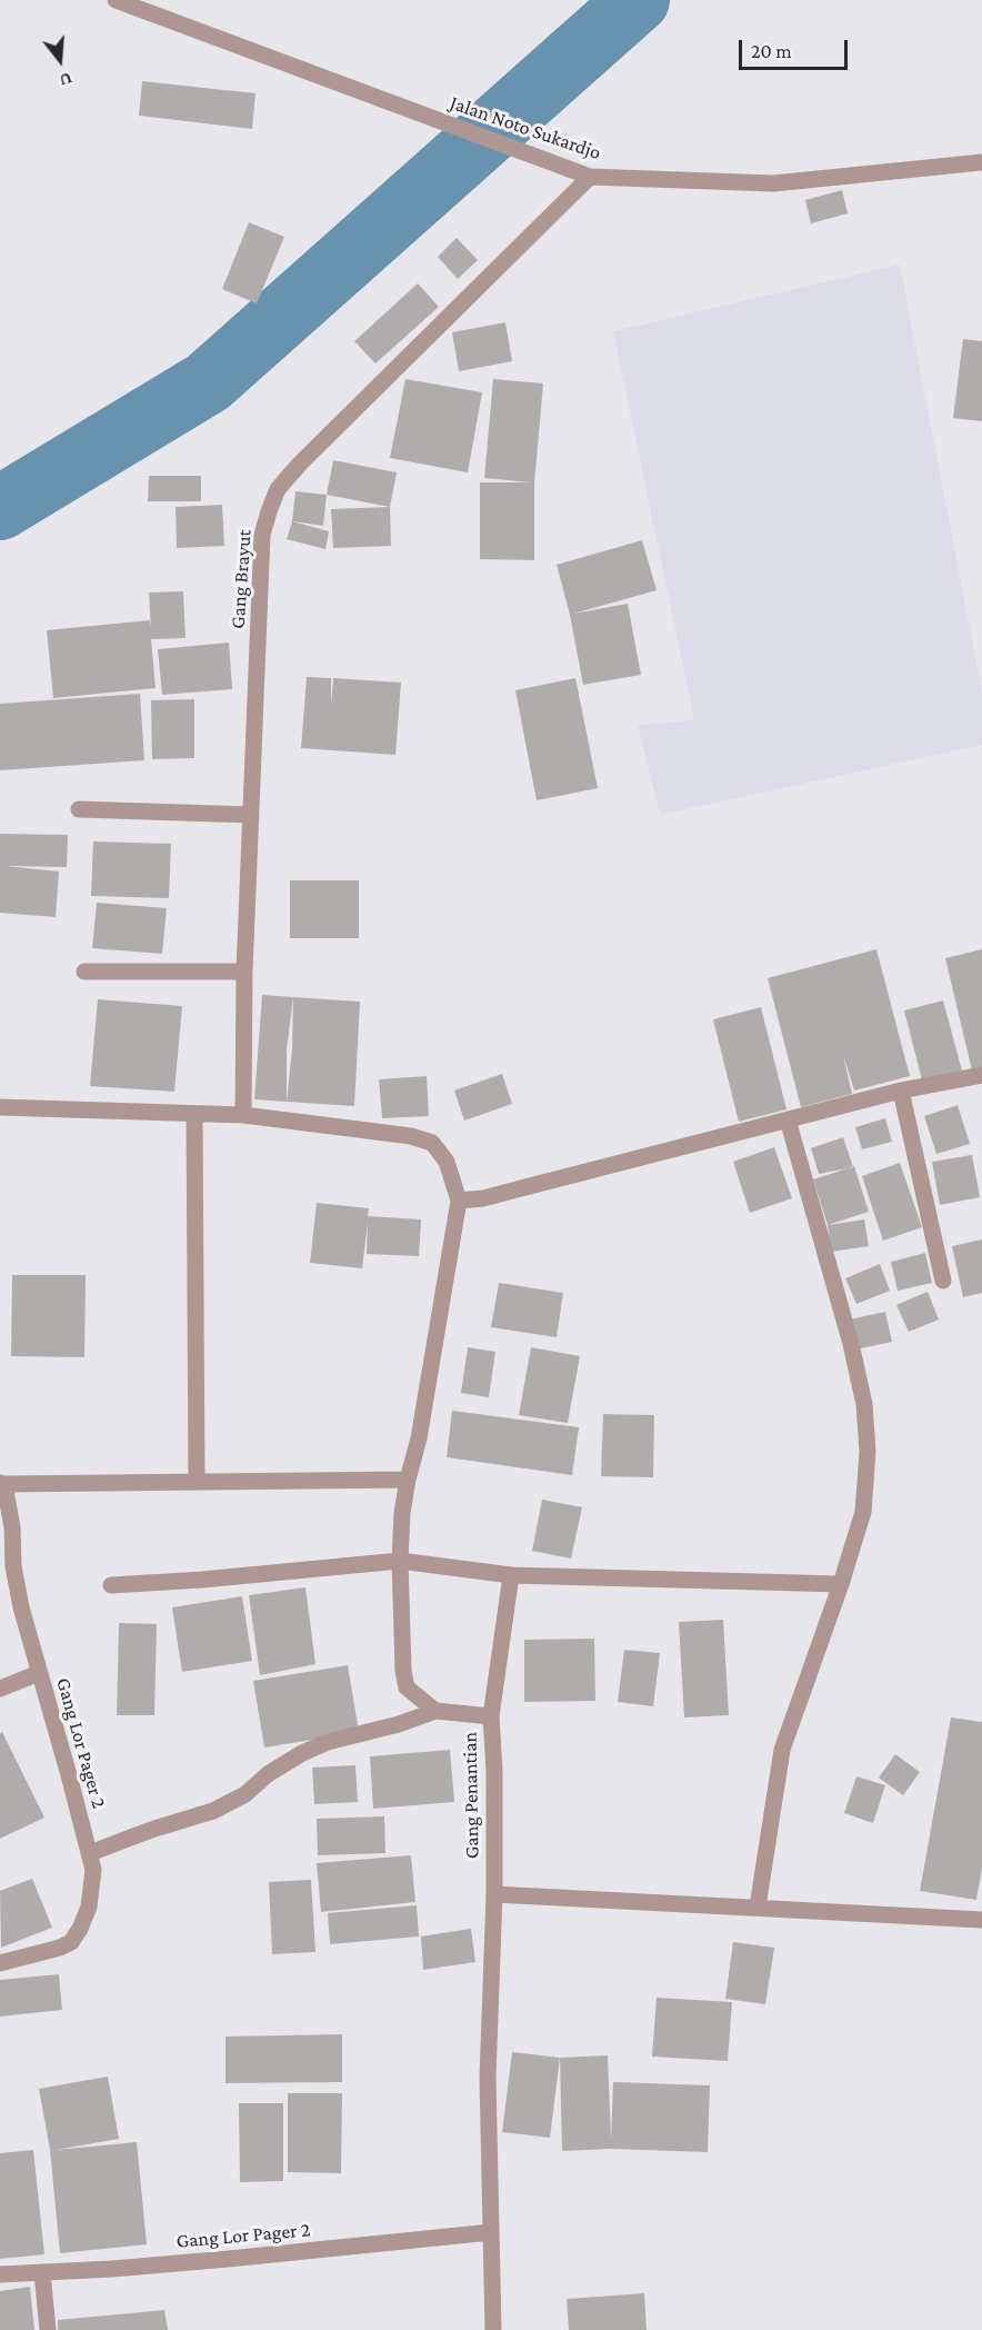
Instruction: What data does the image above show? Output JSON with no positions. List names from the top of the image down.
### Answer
{
  "streets": {
    "street": [
      "Jalan Noto Sukardjo",
      "Gang Brayut",
      "Gang Lor Pager 2",
      "Gang Penantian"
    ]
  },
  "crossings": [
    ["Jalan Noto Sukardjo", "Gang Brayut"],
    ["Gang Lor Pager 2", "Gang Penantian"]
  ],
  "scale_bar": "20 m",
  "north": "bottom"
}
